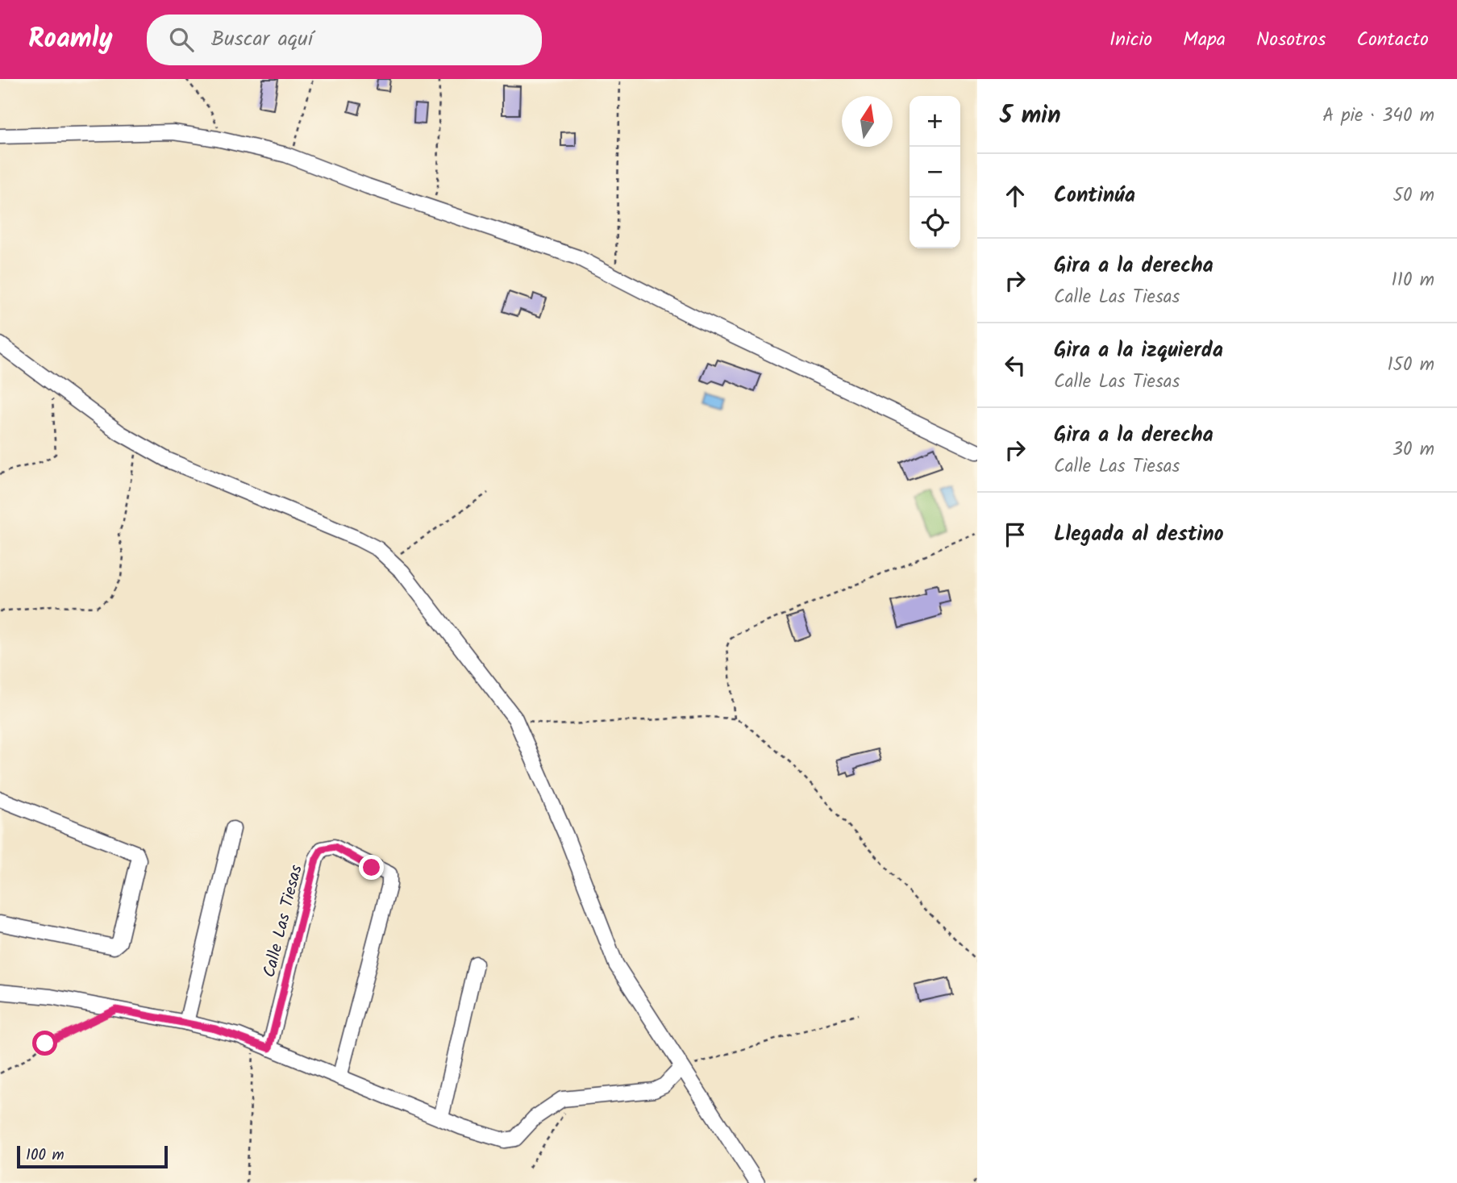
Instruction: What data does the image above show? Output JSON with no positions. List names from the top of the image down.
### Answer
{
  "streets": {
    "street": ["Calle Las Tiesas"]
  },
  "scale_bar": "100 m",
  "north": "top",
  "page": {
    "header": "Roamly",
    "search": "Buscar aquí",
    "nav": [
      "Inicio",
      "Mapa",
      "Nosotros",
      "Contacto"
    ],
    "heading": ["5 min", "A pie · 340 m"],
    "map_buttons": ["+", "−"],
    "list": [
      ["Continúa", "50 m"],
      ["Gira a la derecha", "Calle Las Tiesas", "110 m"],
      ["Gira a la izquierda", "Calle Las Tiesas", "150 m"],
      ["Gira a la derecha", "Calle Las Tiesas", "30 m"],
      "Llegada al destino"
    ],
    "scale": "100 m"
  }
}
